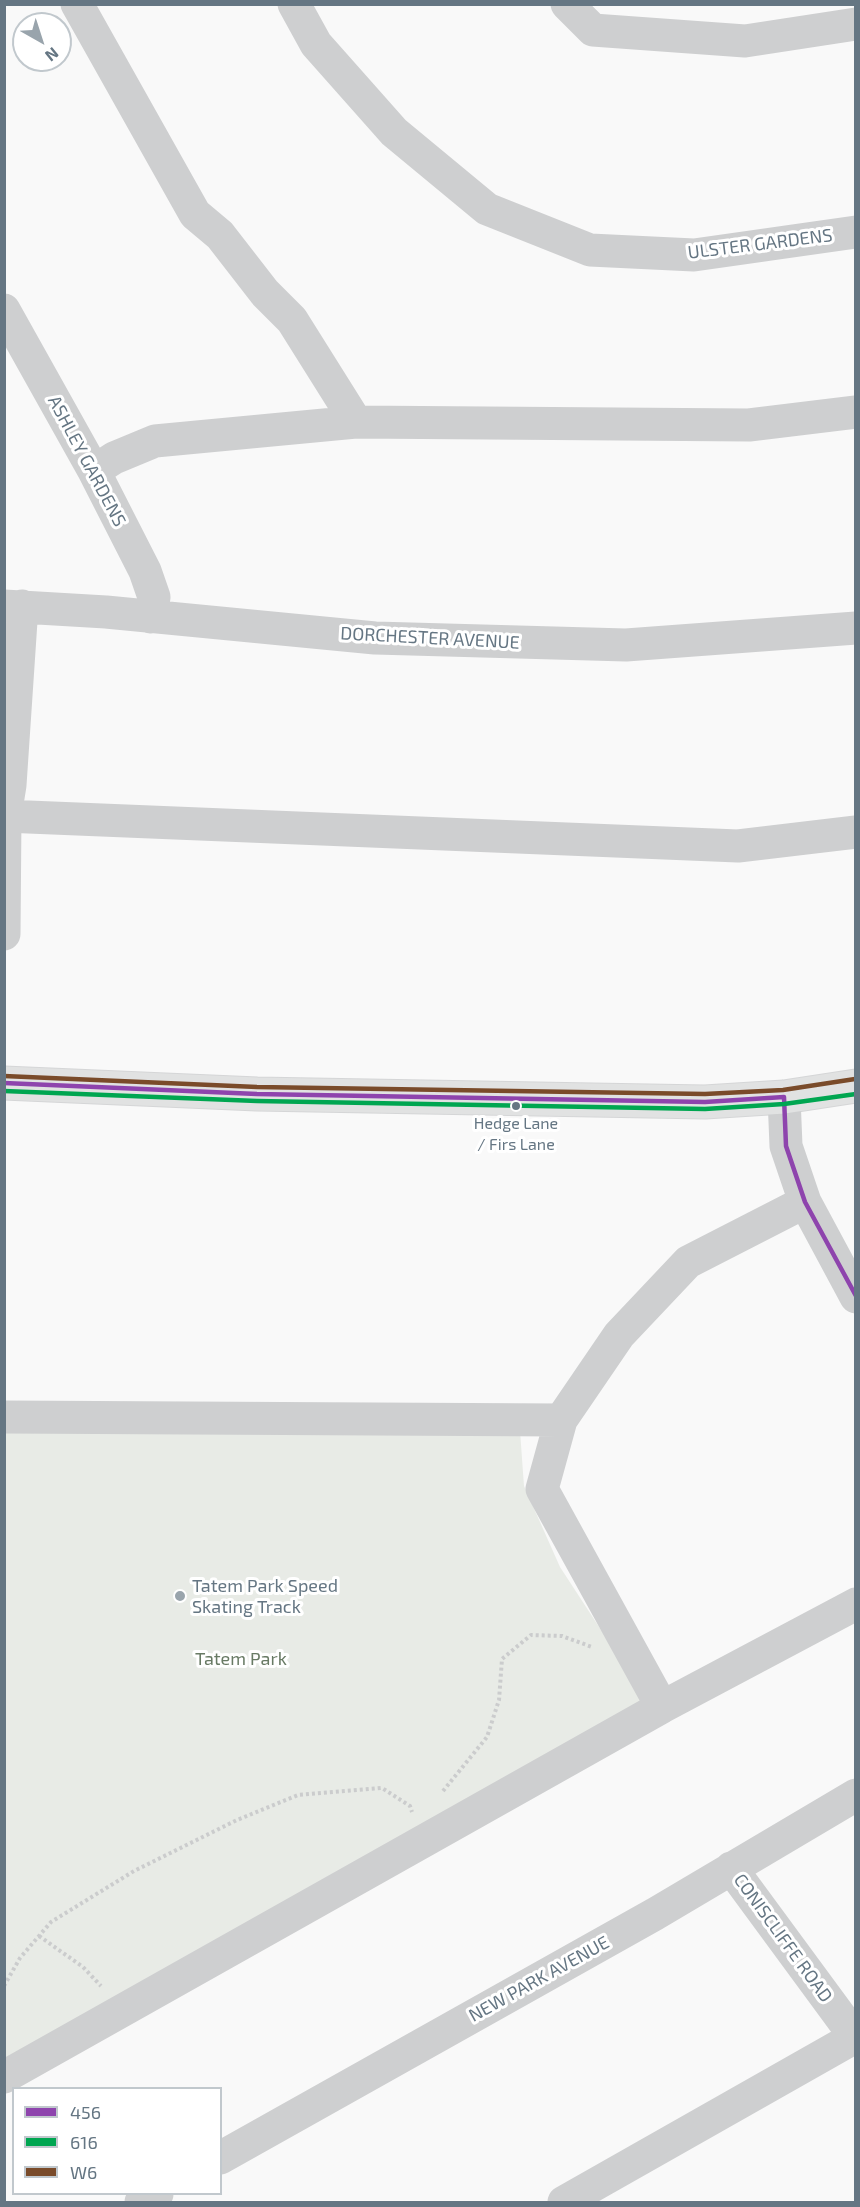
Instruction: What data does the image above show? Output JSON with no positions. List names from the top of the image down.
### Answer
{
  "streets": {
    "street": [
      "ULSTER GARDENS",
      "ASHLEY GARDENS",
      "DORCHESTER AVENUE",
      "CONISCLIFFE ROAD",
      "NEW PARK AVENUE"
    ]
  },
  "crossings": [
    ["ASHLEY GARDENS", "DORCHESTER AVENUE"],
    ["CONISCLIFFE ROAD", "NEW PARK AVENUE"]
  ],
  "parks": ["Tatem Park"],
  "places": ["Hedge Lane / Firs Lane", "Tatem Park Speed Skating Track"],
  "lines": ["transit line W6", "transit line 456", "transit line 616"],
  "legend": ["456", "616", "W6"],
  "north": "bottom right"
}
